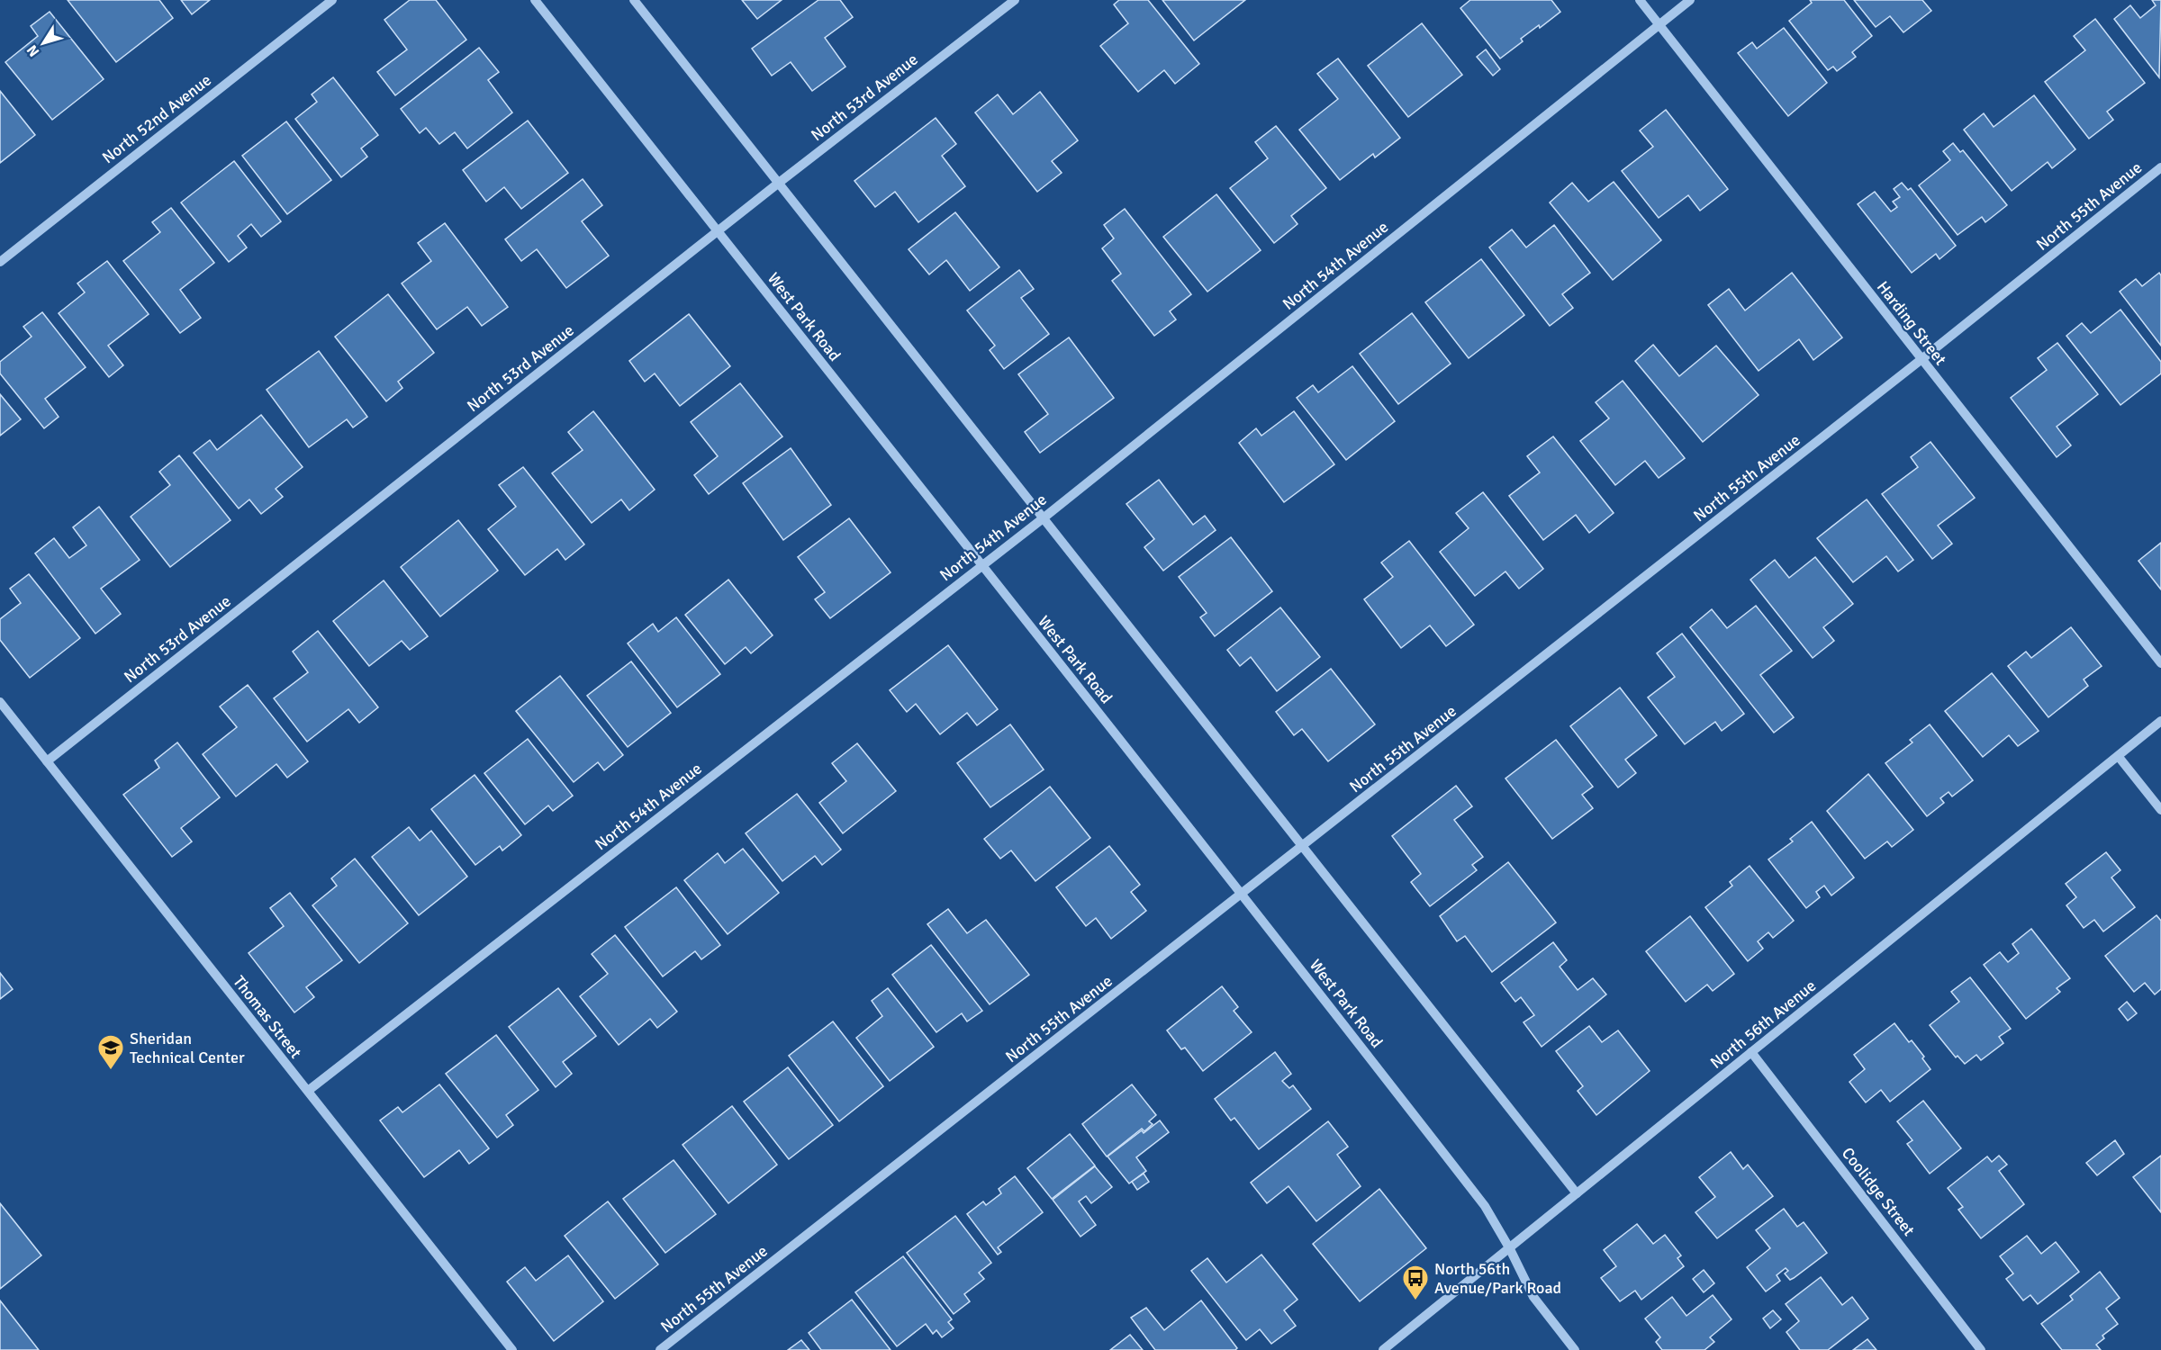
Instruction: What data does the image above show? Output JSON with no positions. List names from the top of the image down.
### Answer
{
  "streets": {
    "street": [
      "North 53rd Avenue",
      "North 52nd Avenue",
      "North 55th Avenue",
      "North 54th Avenue",
      "West Park Road",
      "Harding Street",
      "Thomas Street",
      "North 56th Avenue",
      "Coolidge Street"
    ]
  },
  "crossings": [
    ["North 53rd Avenue", "West Park Road"],
    ["North 53rd Avenue", "Thomas Street"],
    ["North 55th Avenue", "West Park Road"],
    ["North 55th Avenue", "Harding Street"],
    ["North 54th Avenue", "West Park Road"],
    ["North 54th Avenue", "Harding Street"],
    ["North 54th Avenue", "Thomas Street"],
    ["West Park Road", "North 56th Avenue"],
    ["North 56th Avenue", "Coolidge Street"]
  ],
  "places": {
    "school or university": ["Sheridan Technical Center"],
    "bus stop": ["North 56th Avenue/Park Road"]
  },
  "north": "bottom left"
}
